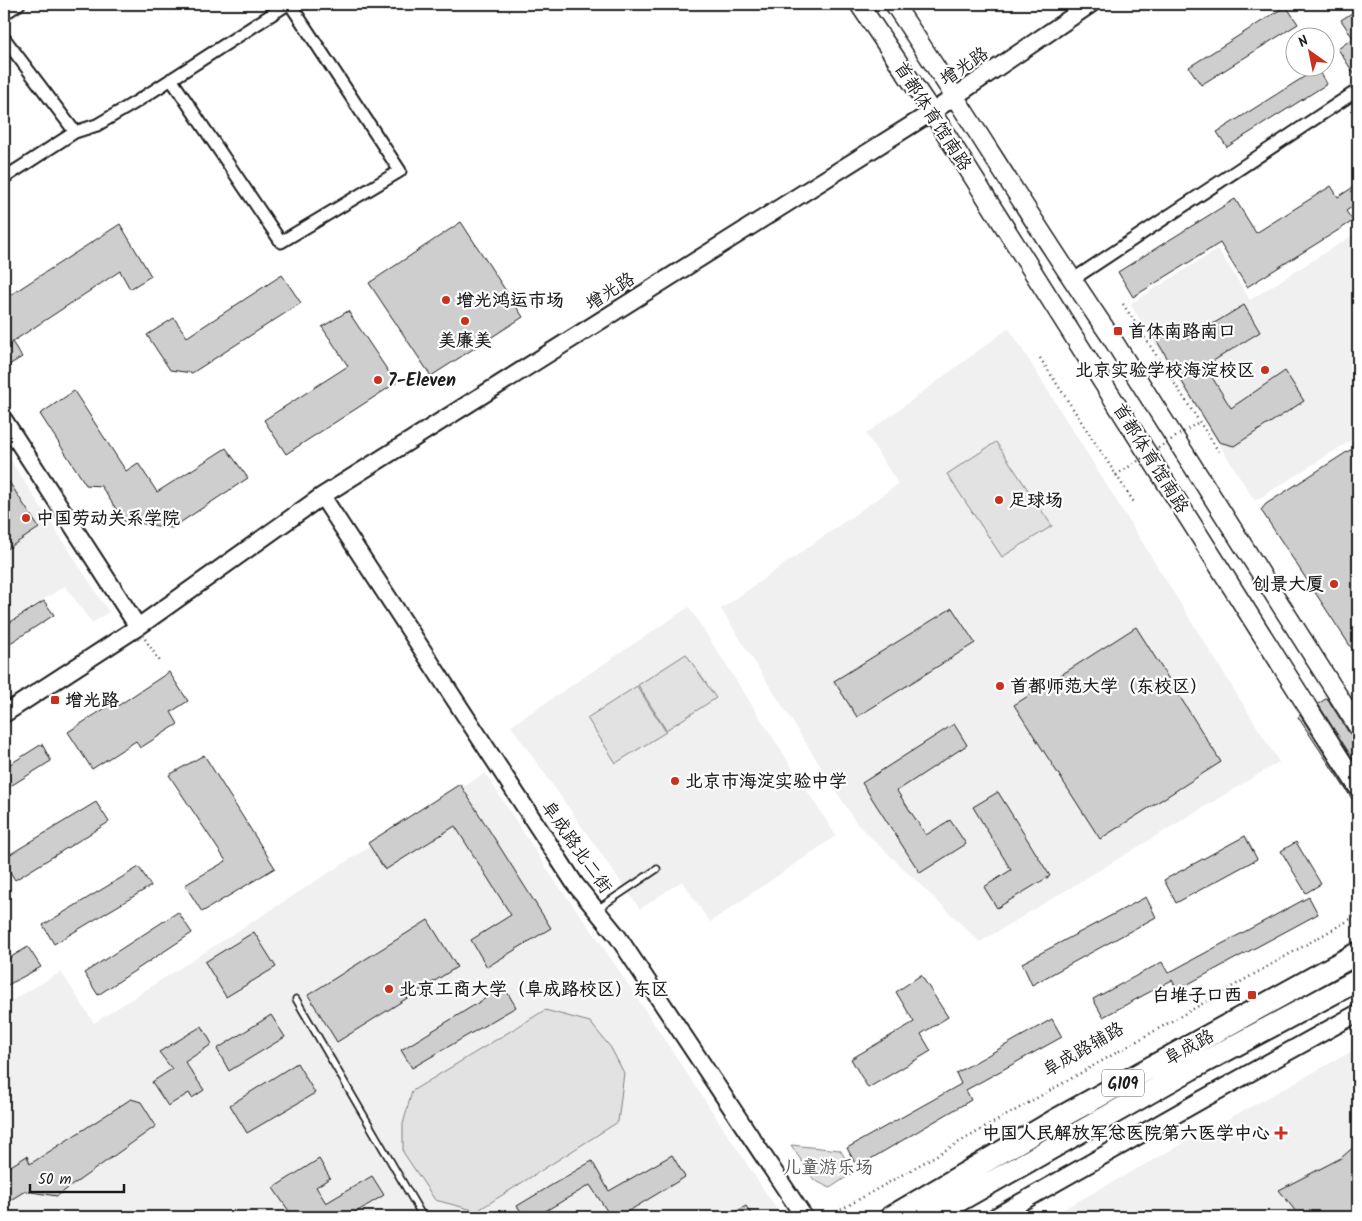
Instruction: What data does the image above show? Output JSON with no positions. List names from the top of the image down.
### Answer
{
  "streets": {
    "highway": ["阜成路", "G109"],
    "main road": ["首都体育馆南路"],
    "street": ["增光路", "阜成路北二街"],
    "path": ["阜成路辅路"]
  },
  "crossings": [
    ["增光路", "首都体育馆南路"],
    ["增光路", "阜成路北二街"]
  ],
  "parks": ["儿童游乐场"],
  "places": {
    "other": [
      "增光鸿运市场",
      "美廉美",
      "北京实验学校海淀校区",
      "7-Eleven",
      "足球场",
      "中国劳动关系学院",
      "创景大厦",
      "首都师范大学（东校区）",
      "北京市海淀实验中学",
      "北京工商大学（阜成路校区）东区"
    ],
    "transit": ["首体南路南口", "增光路", "白堆子口西"],
    "health": ["中国人民解放军总医院第六医学中心"]
  },
  "scale_bar": "50 m",
  "north": "top left"
}
